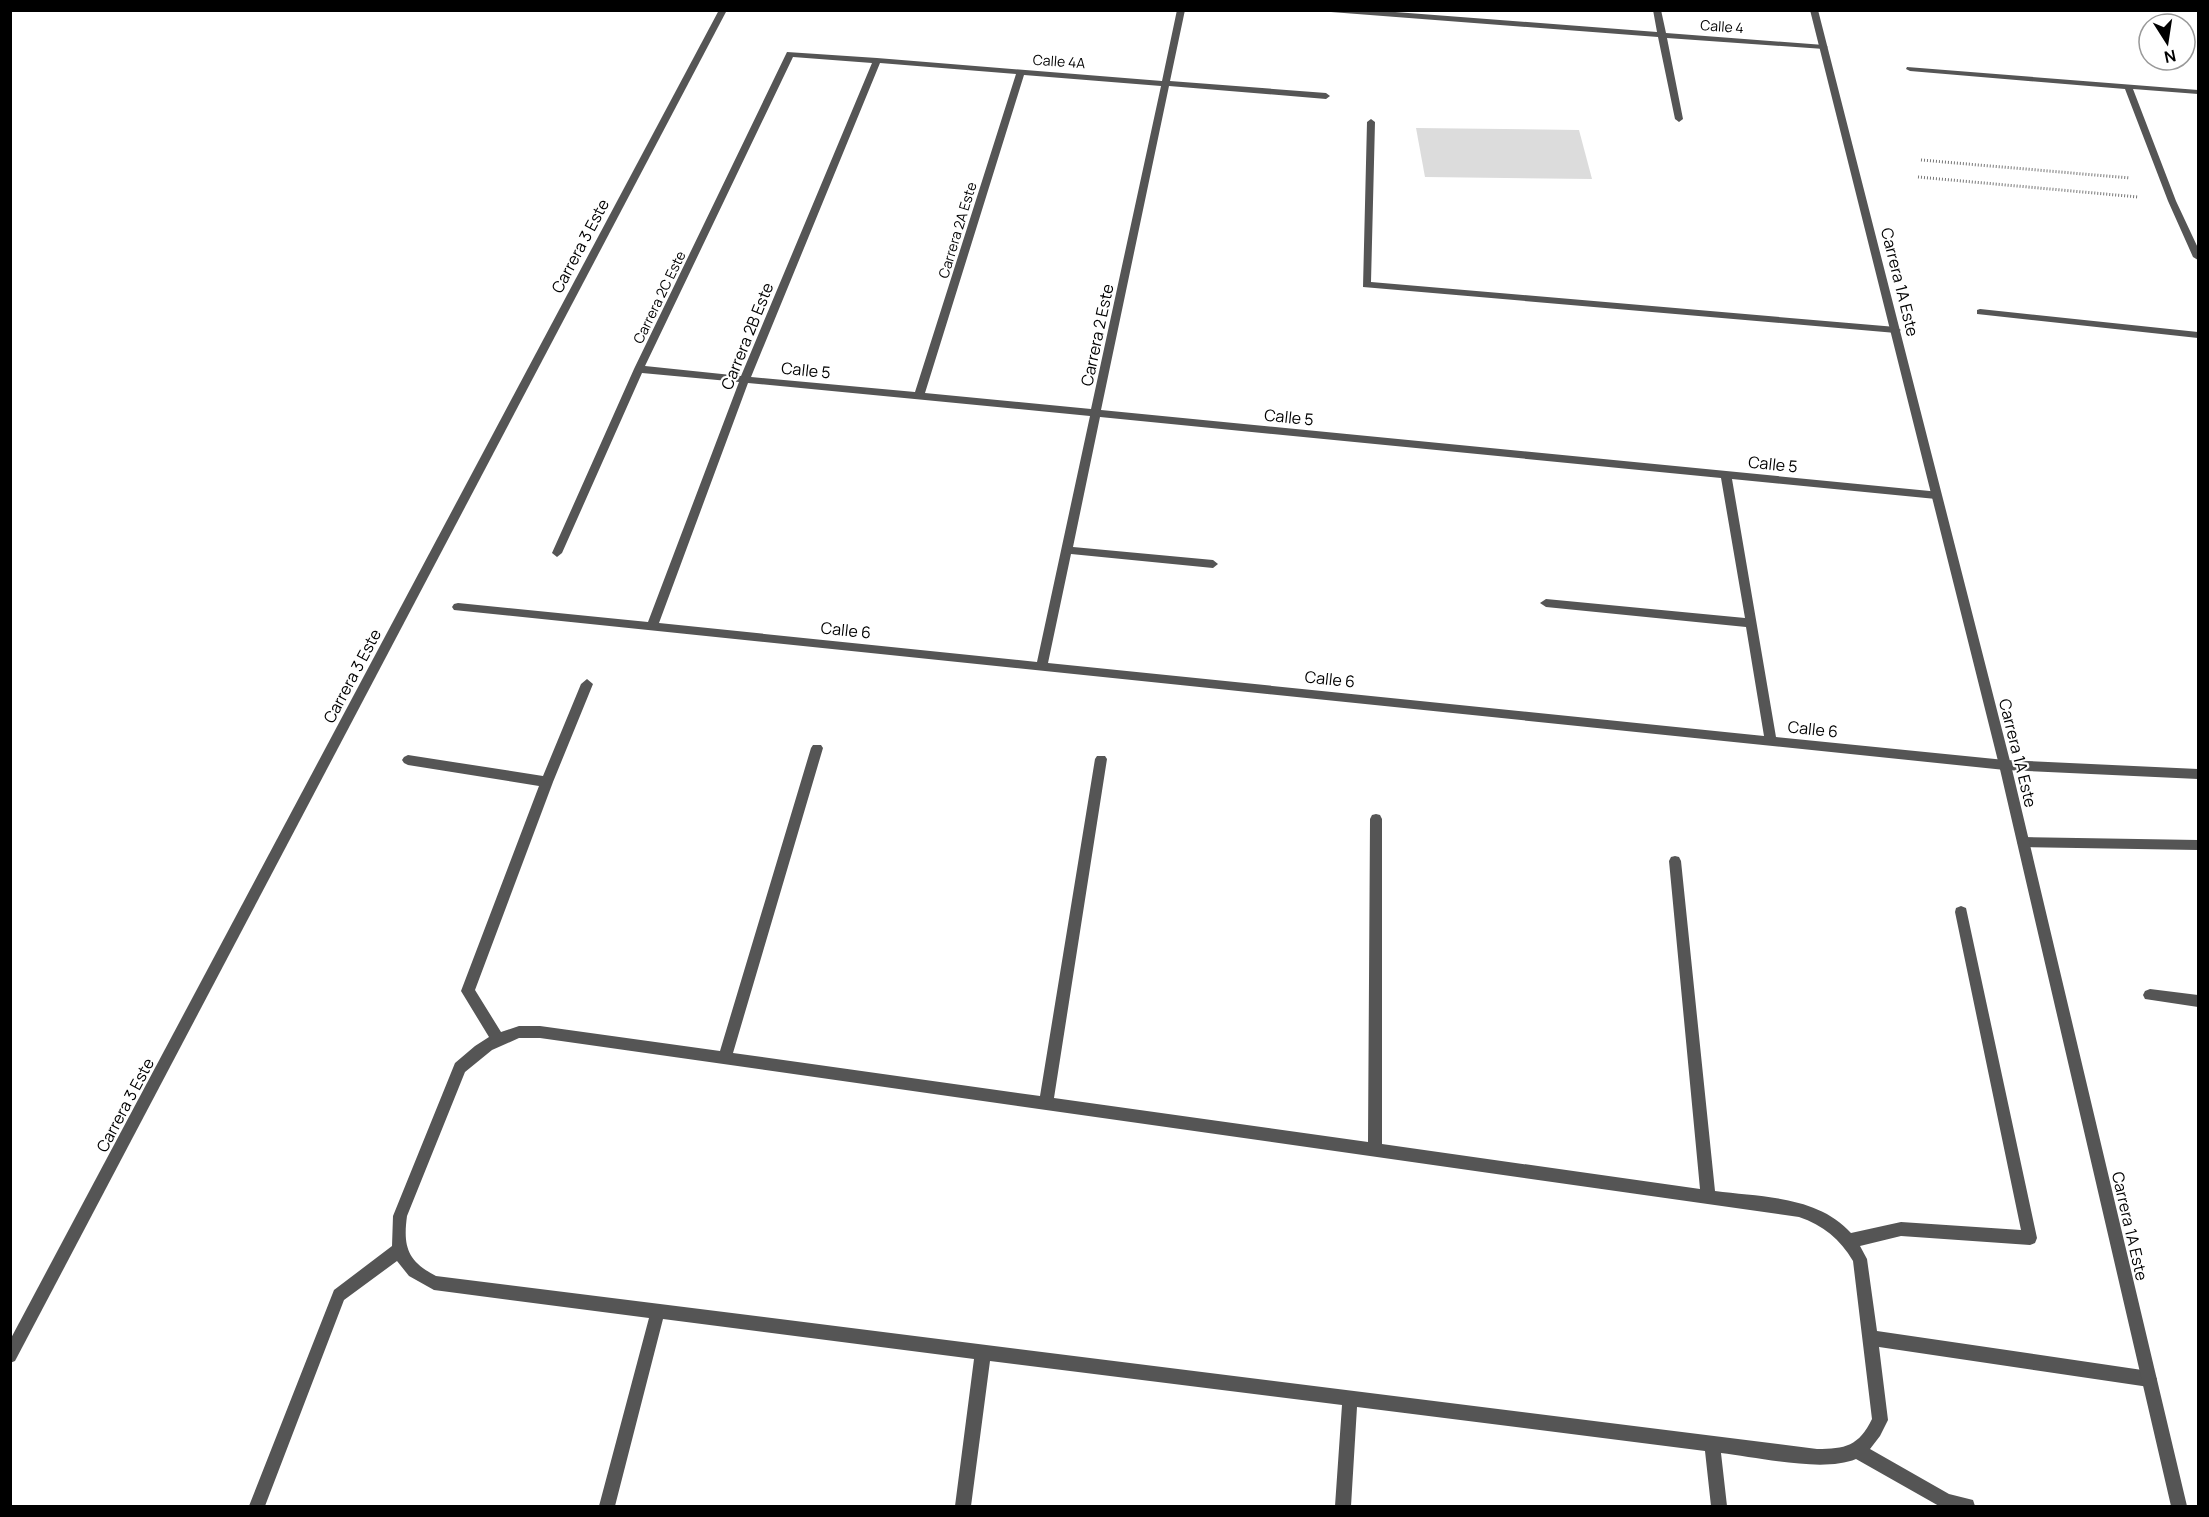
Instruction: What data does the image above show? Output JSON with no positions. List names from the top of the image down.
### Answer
{
  "streets": {
    "street": [
      "Calle 4",
      "Calle 4A",
      "Carrera 2A Este",
      "Carrera 3 Este",
      "Carrera 1A Este",
      "Carrera 2C Este",
      "Carrera 2 Este",
      "Carrera 2B Este",
      "Calle 5",
      "Calle 6"
    ]
  },
  "crossings": [
    ["Calle 4", "Carrera 1A Este"],
    ["Calle 4A", "Carrera 2A Este"],
    ["Calle 4A", "Carrera 2C Este"],
    ["Calle 4A", "Carrera 2 Este"],
    ["Calle 4A", "Carrera 2B Este"],
    ["Carrera 2A Este", "Calle 5"],
    ["Carrera 1A Este", "Calle 5"],
    ["Carrera 1A Este", "Calle 6"],
    ["Carrera 2C Este", "Calle 5"],
    ["Carrera 2 Este", "Calle 5"],
    ["Carrera 2 Este", "Calle 6"],
    ["Carrera 2B Este", "Calle 5"],
    ["Carrera 2B Este", "Calle 6"]
  ],
  "north": "bottom"
}
